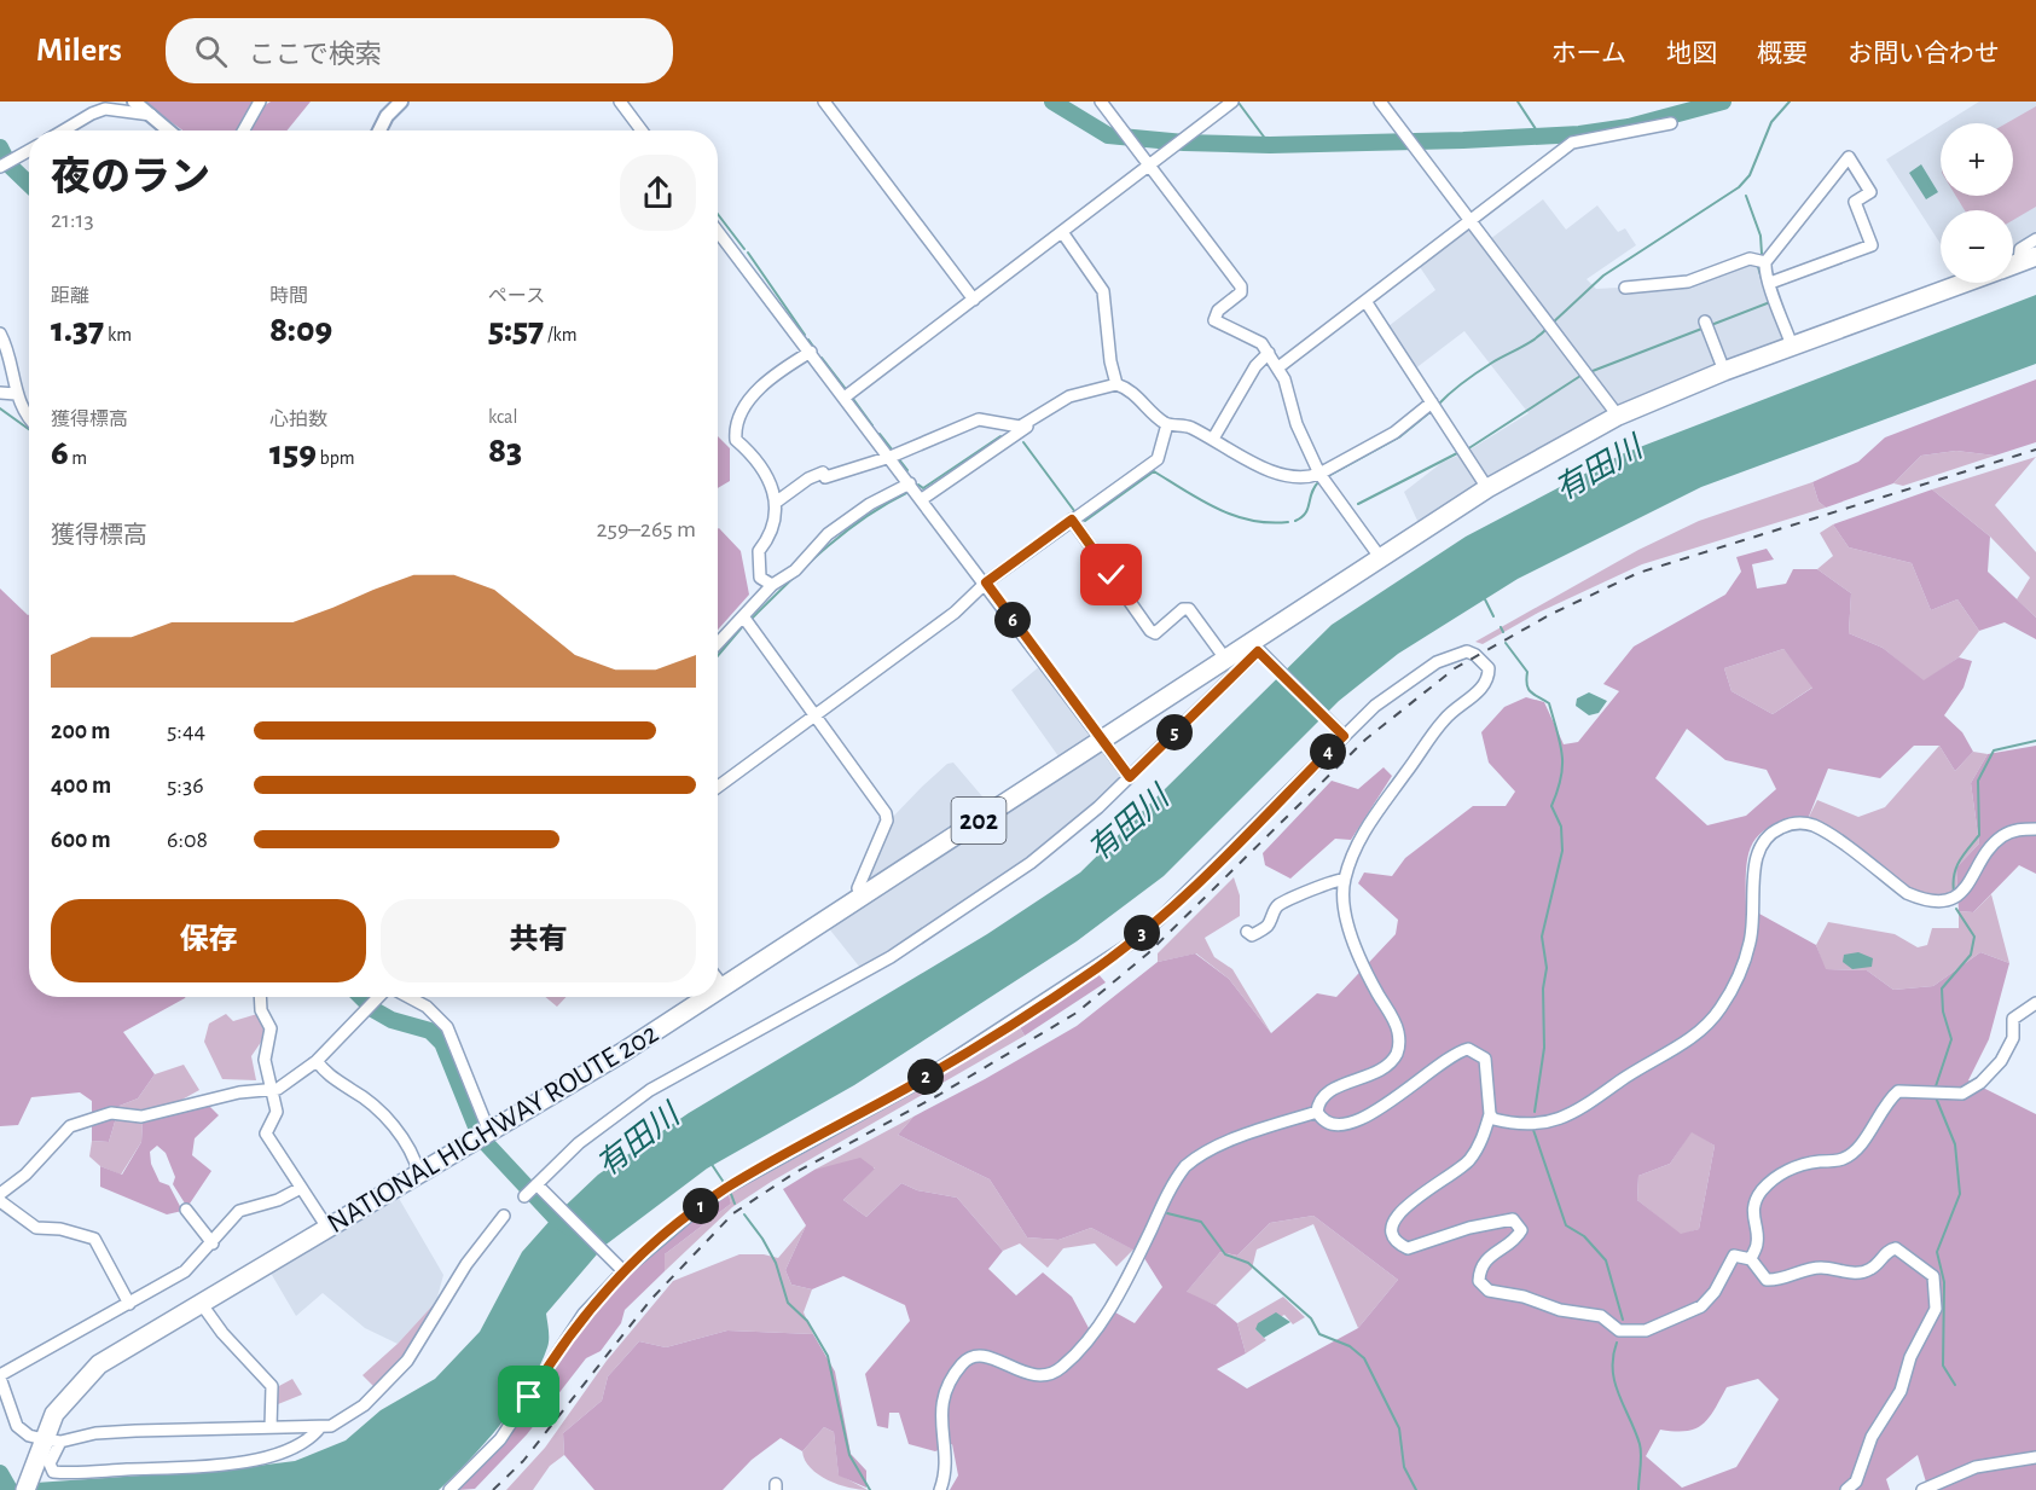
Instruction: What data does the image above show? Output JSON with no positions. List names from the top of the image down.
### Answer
{
  "streets": {
    "highway": ["202", "NATIONAL HIGHWAY ROUTE 202"]
  },
  "water": ["有田川"],
  "page": {
    "header": "Milers",
    "search": "ここで検索",
    "nav": [
      "ホーム",
      "地図",
      "概要",
      "お問い合わせ"
    ],
    "map_buttons": ["+", "−"],
    "heading": ["夜のラン", "21:13"],
    "stats": [
      ["距離", "1.37 km"],
      ["時間", "8:09"],
      ["ペース", "5:57 /km"],
      ["獲得標高", "6 m"],
      ["心拍数", "159 bpm"],
      ["kcal", "83"]
    ],
    "chart": ["獲得標高", "259–265 m"],
    "pins": [
      "6",
      "5",
      "4",
      "3",
      "2",
      "1"
    ],
    "list": [
      {
        "name": "200 m",
        "note": "5:44"
      },
      {
        "name": "400 m",
        "note": "5:36"
      },
      {
        "name": "600 m",
        "note": "6:08"
      }
    ],
    "buttons": ["保存", "共有"]
  }
}
